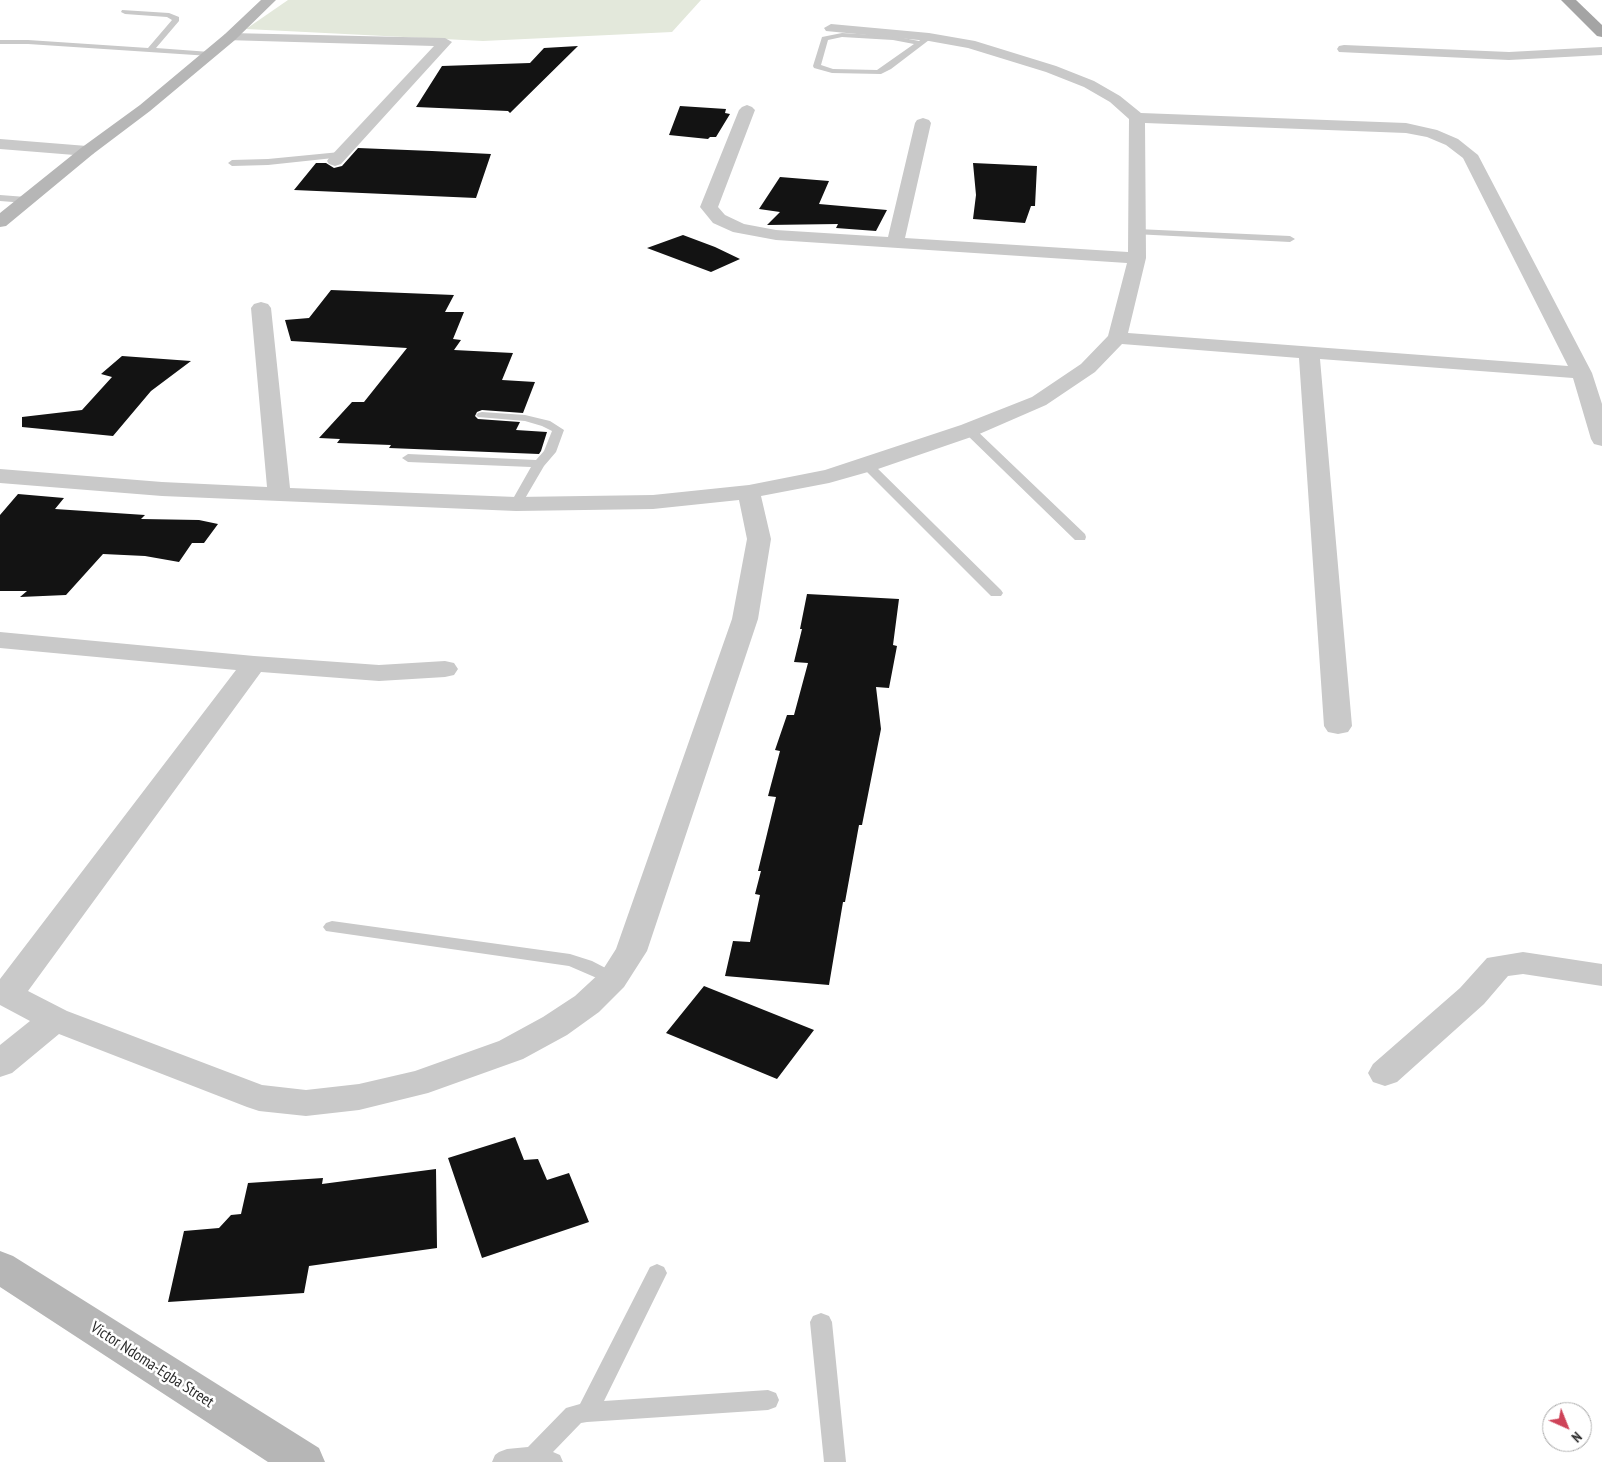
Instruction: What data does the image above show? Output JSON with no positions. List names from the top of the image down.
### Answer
{
  "streets": {
    "street": ["Victor Ndoma-Egba Street"]
  },
  "north": "bottom right"
}
